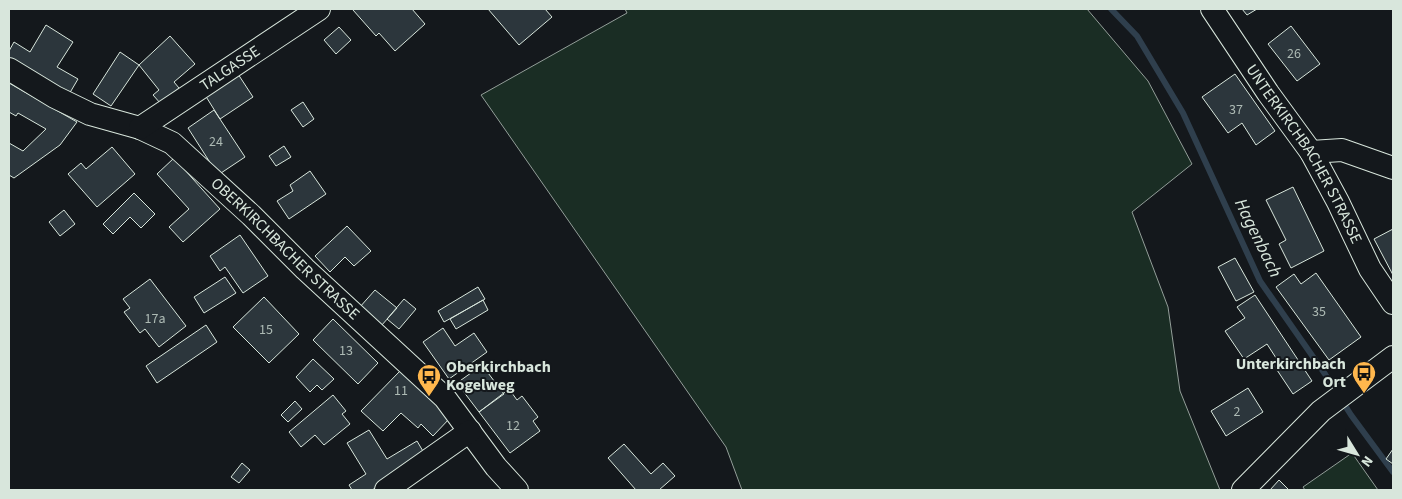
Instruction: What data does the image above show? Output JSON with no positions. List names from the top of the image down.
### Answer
{
  "streets": {
    "street": ["TALGASSE", "UNTERKIRCHBACHER STRASSE", "OBERKIRCHBACHER STRASSE"]
  },
  "crossings": [
    ["TALGASSE", "OBERKIRCHBACHER STRASSE"]
  ],
  "water": ["Hagenbach"],
  "places": {
    "bus stop": ["Unterkirchbach Ort", "Oberkirchbach Kogelweg"]
  },
  "house_numbers": [
    "26",
    "37",
    "24",
    "35",
    "17a",
    "15",
    "13",
    "11",
    "2",
    "12"
  ],
  "north": "bottom right"
}
